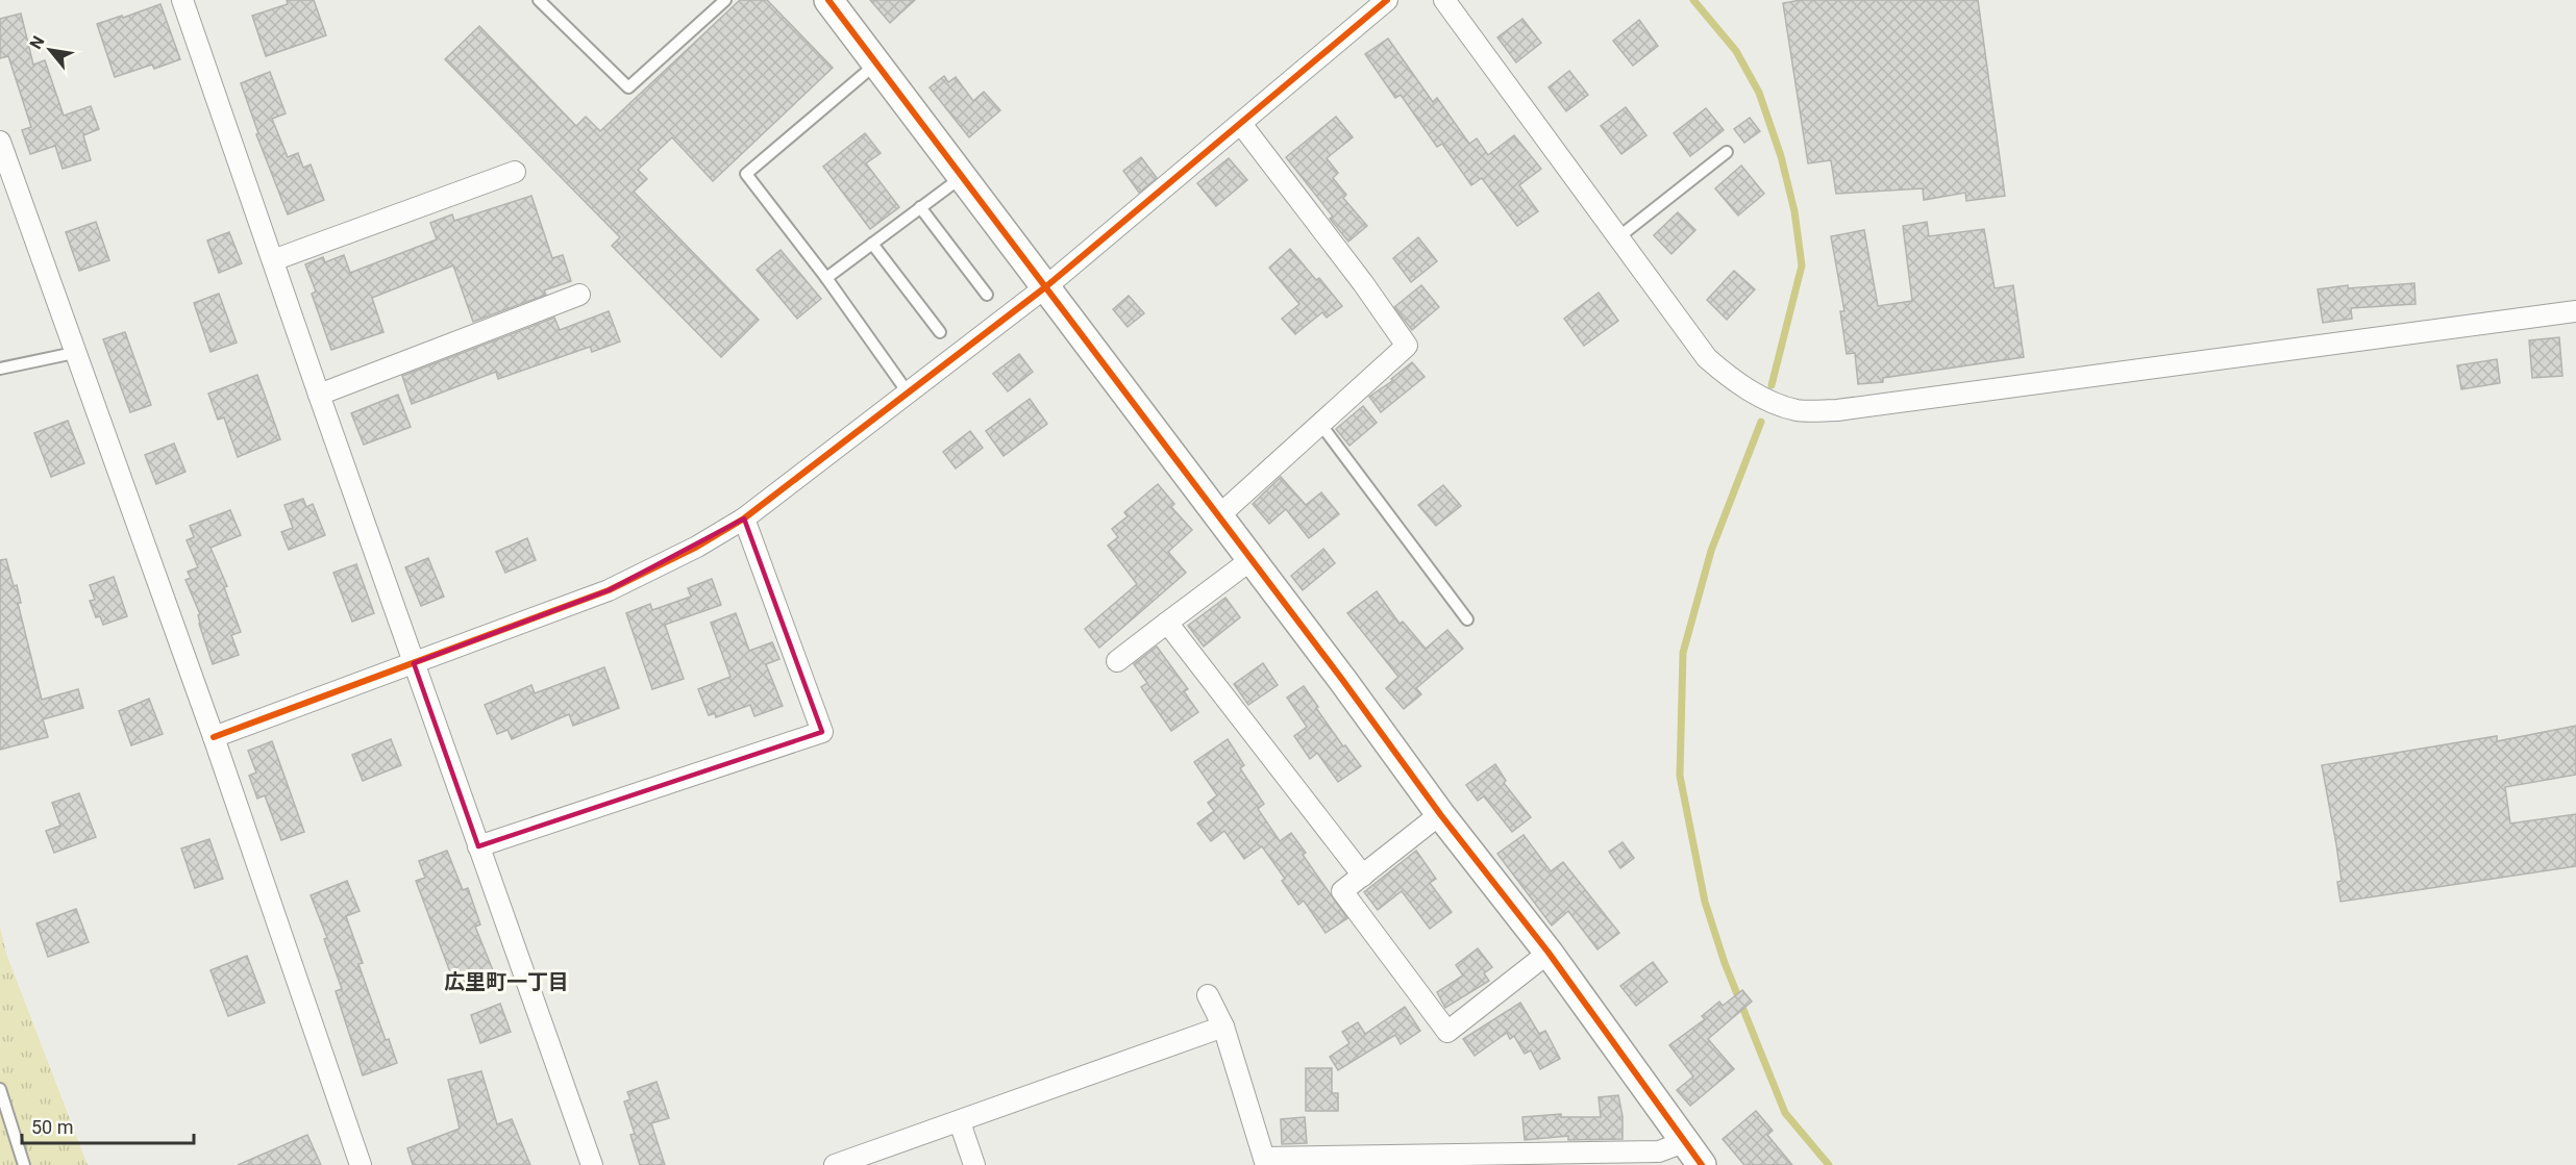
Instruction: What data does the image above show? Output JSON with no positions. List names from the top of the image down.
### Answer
{
  "districts": ["広里町一丁目"],
  "scale_bar": "50 m",
  "north": "top left"
}
